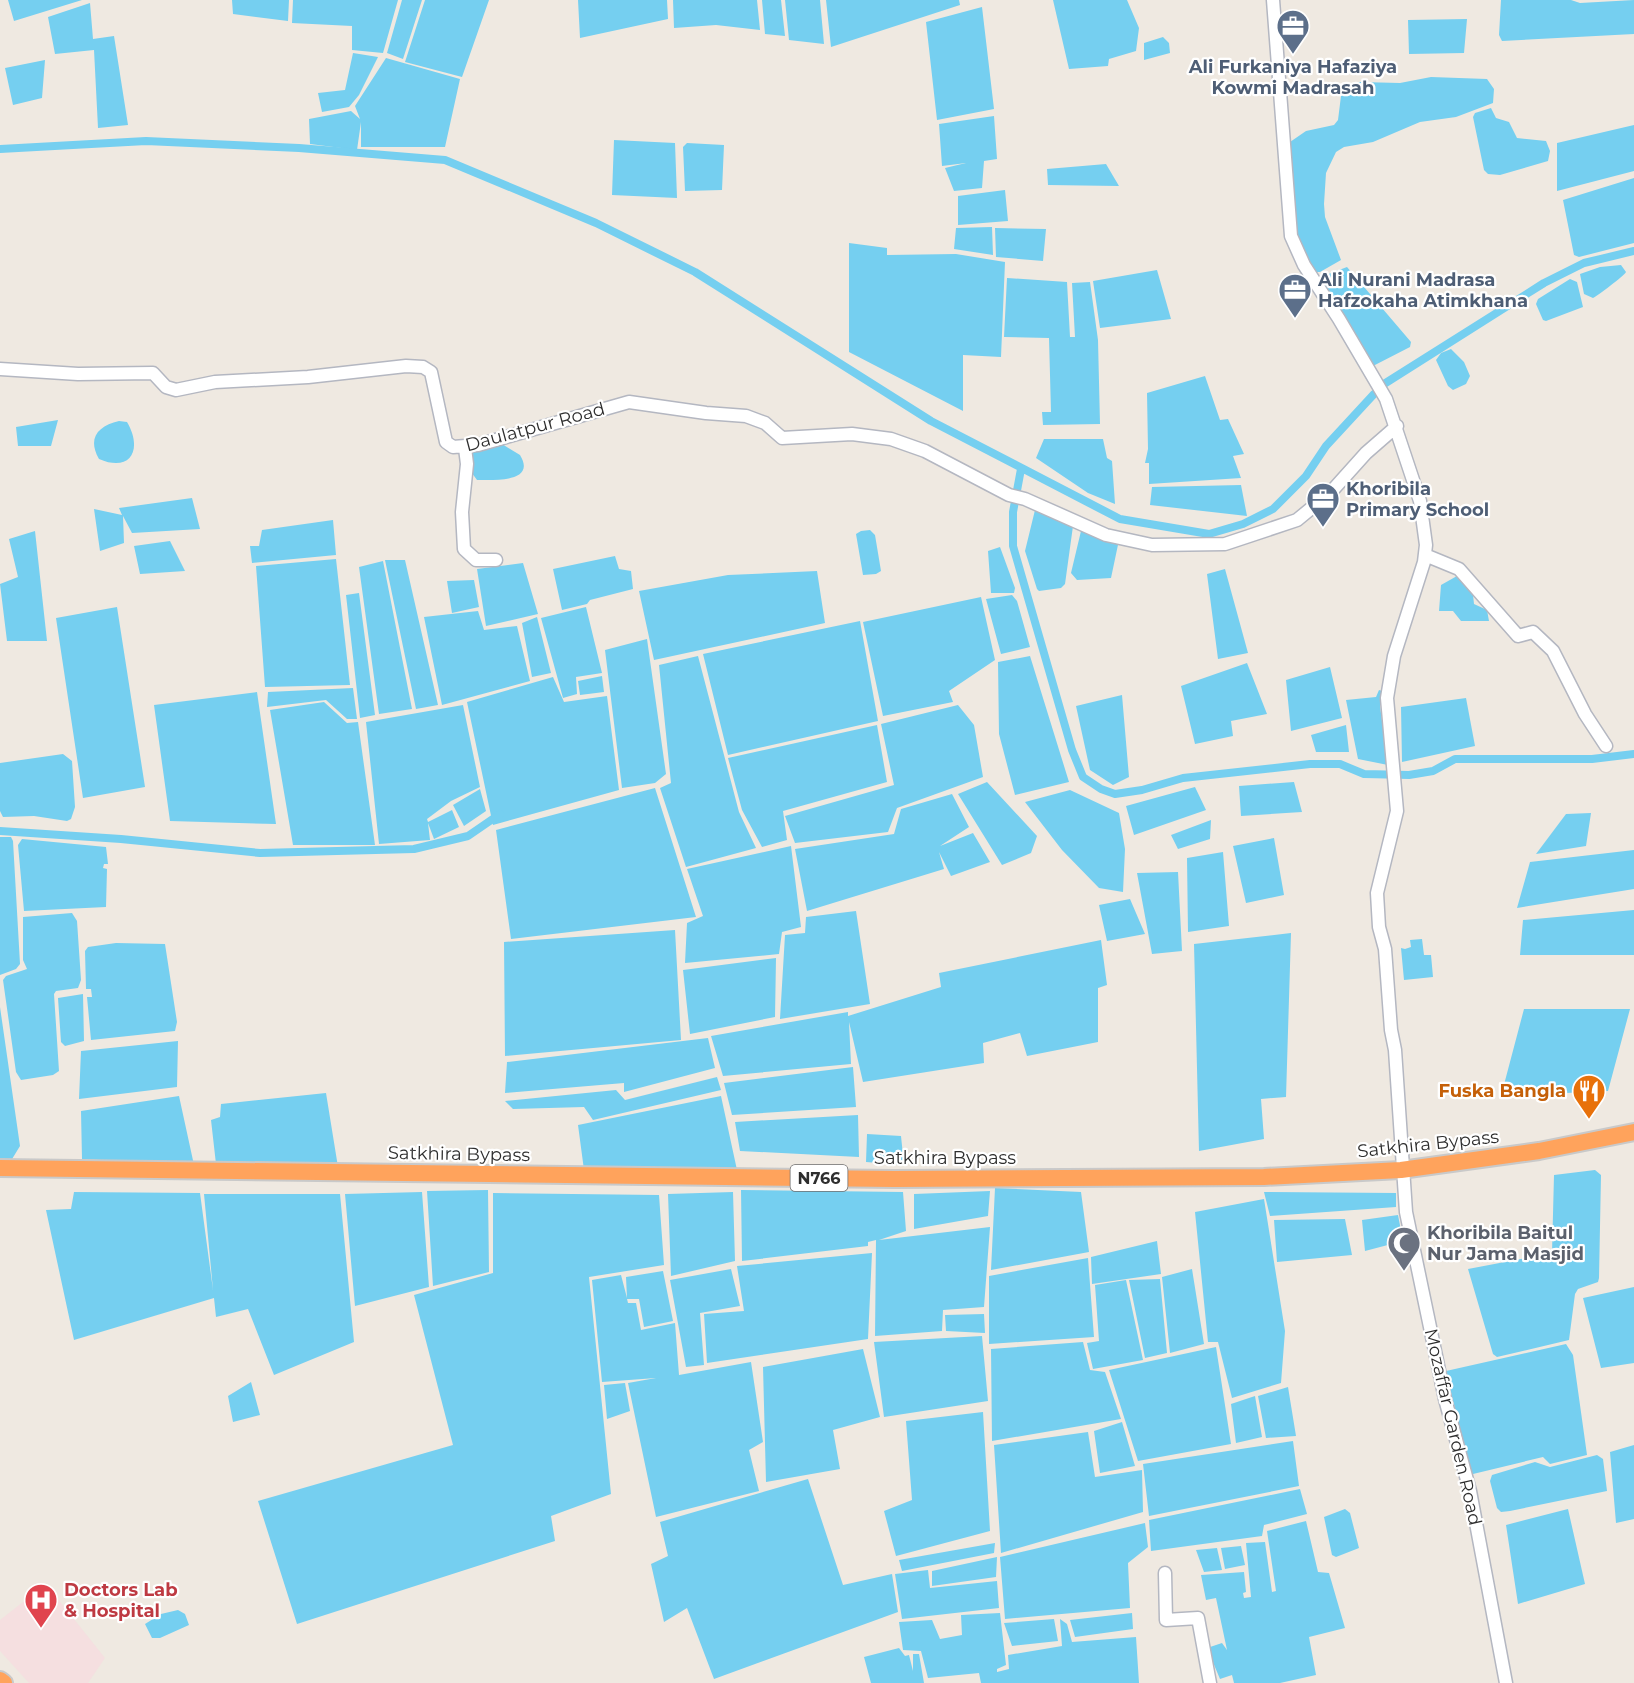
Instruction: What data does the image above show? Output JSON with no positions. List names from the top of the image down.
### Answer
{
  "streets": {
    "highway": ["Satkhira Bypass", "N766"],
    "street": ["Daulatpur Road", "Mozaffar Garden Road"]
  },
  "crossings": [
    ["Satkhira Bypass", "Mozaffar Garden Road"]
  ],
  "places": {
    "office": ["Ali Furkaniya Hafaziya Kowmi Madrasah", "Ali Nurani Madrasa Hafzokaha Atimkhana", "Khoribila Primary School"],
    "restaurant": ["Fuska Bangla"],
    "mosque": ["Khoribila Baitul Nur Jama Masjid"],
    "hospital": ["Doctors Lab & Hospital"]
  }
}
